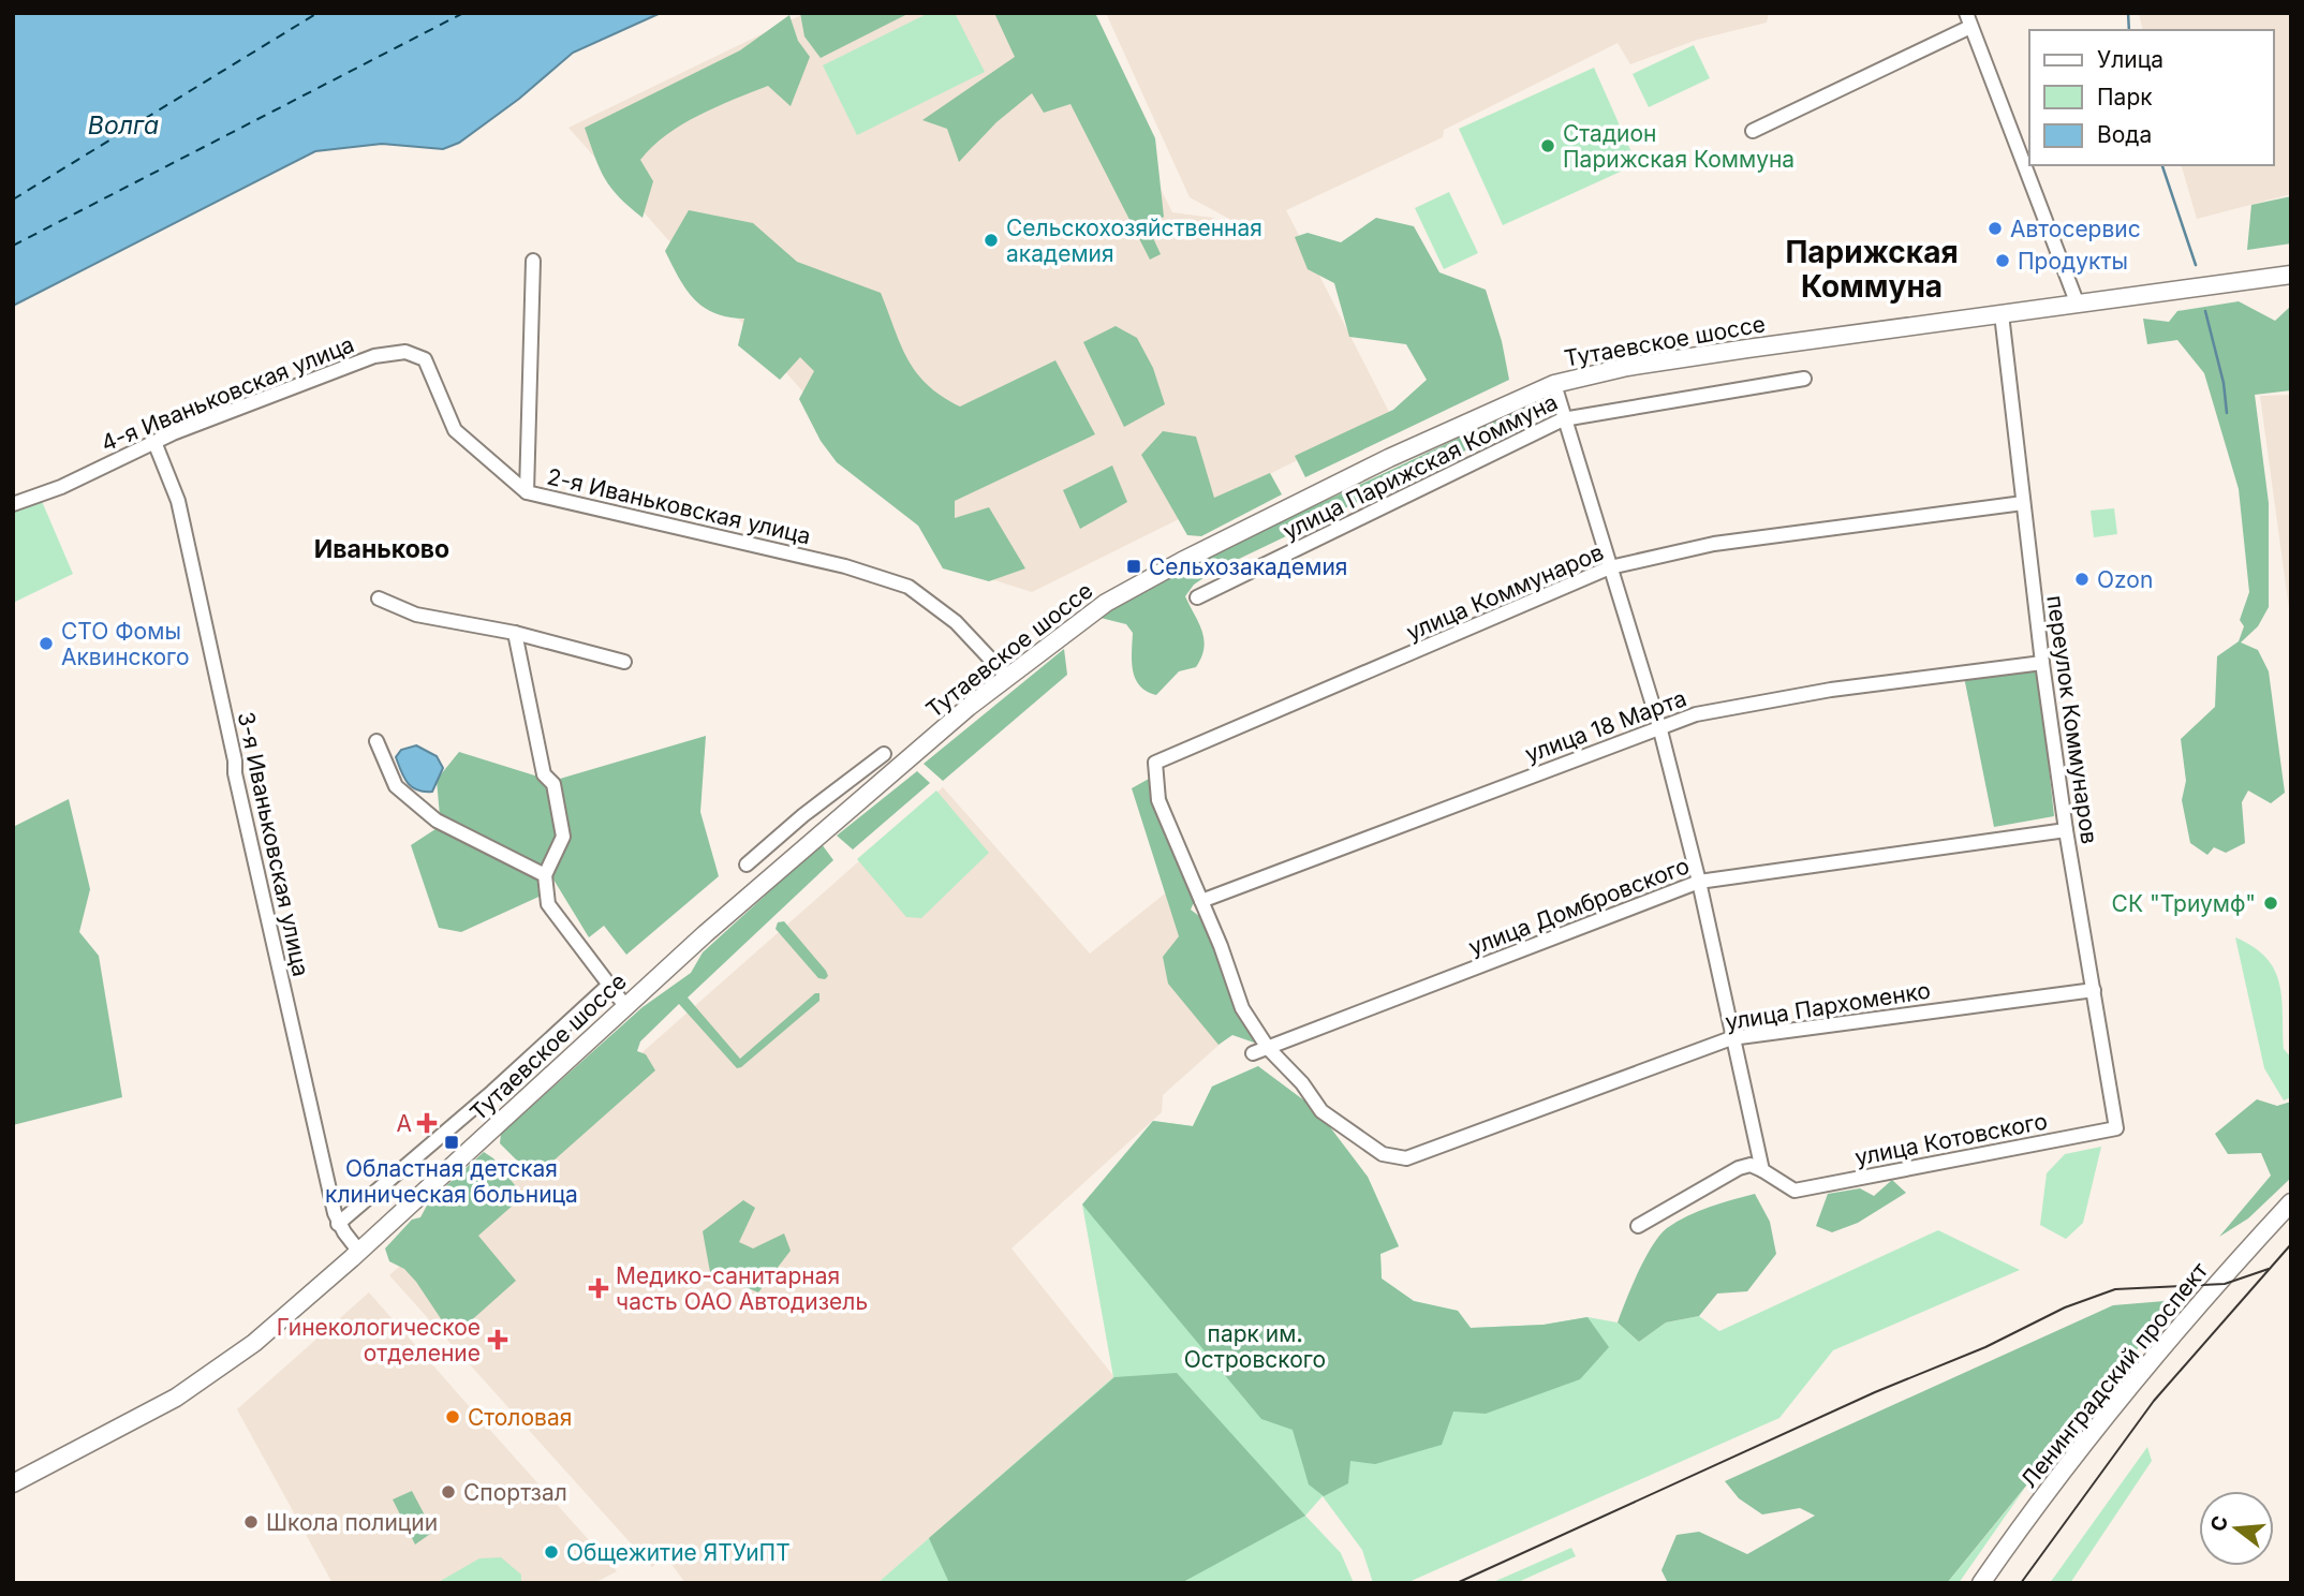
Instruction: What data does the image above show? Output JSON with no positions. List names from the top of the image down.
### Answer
{
  "streets": {
    "main road": ["Тутаевское шоссе", "Ленинградский проспект"],
    "street": [
      "4-я Иваньковская улица",
      "улица Парижская Коммуна",
      "2-я Иваньковская улица",
      "улица Коммунаров",
      "переулок Коммунаров",
      "улица 18 Марта",
      "3-я Иваньковская улица",
      "улица Домбровского",
      "улица Пархоменко",
      "улица Котовского"
    ]
  },
  "crossings": [
    ["Тутаевское шоссе", "2-я Иваньковская улица"],
    ["Тутаевское шоссе", "переулок Коммунаров"],
    ["Тутаевское шоссе", "3-я Иваньковская улица"],
    ["4-я Иваньковская улица", "2-я Иваньковская улица"],
    ["4-я Иваньковская улица", "3-я Иваньковская улица"],
    ["улица Коммунаров", "переулок Коммунаров"],
    ["улица Коммунаров", "улица 18 Марта"],
    ["переулок Коммунаров", "улица 18 Марта"],
    ["переулок Коммунаров", "улица Домбровского"],
    ["переулок Коммунаров", "улица Пархоменко"],
    ["переулок Коммунаров", "улица Котовского"],
    ["улица Домбровского", "улица Пархоменко"]
  ],
  "districts": ["Парижская Коммуна", "Иваньково"],
  "water": ["Волга"],
  "parks": ["парк им. Островского"],
  "places": {
    "other": [
      "Стадион Парижская Коммуна",
      "Автосервис",
      "Сельскохозяйственная академия",
      "Продукты",
      "Ozon",
      "СТО Фомы Аквинского",
      "СК \"Триумф\"",
      "Столовая",
      "Спортзал",
      "Школа полиции",
      "Общежитие ЯТУиПТ"
    ],
    "transit": ["Сельхозакадемия", "Областная детская клиническая больница"],
    "health": ["А", "Медико-санитарная часть ОАО Автодизель", "Гинекологическое отделение"]
  },
  "legend": ["Улица", "Парк", "Вода"],
  "north": "left"
}
